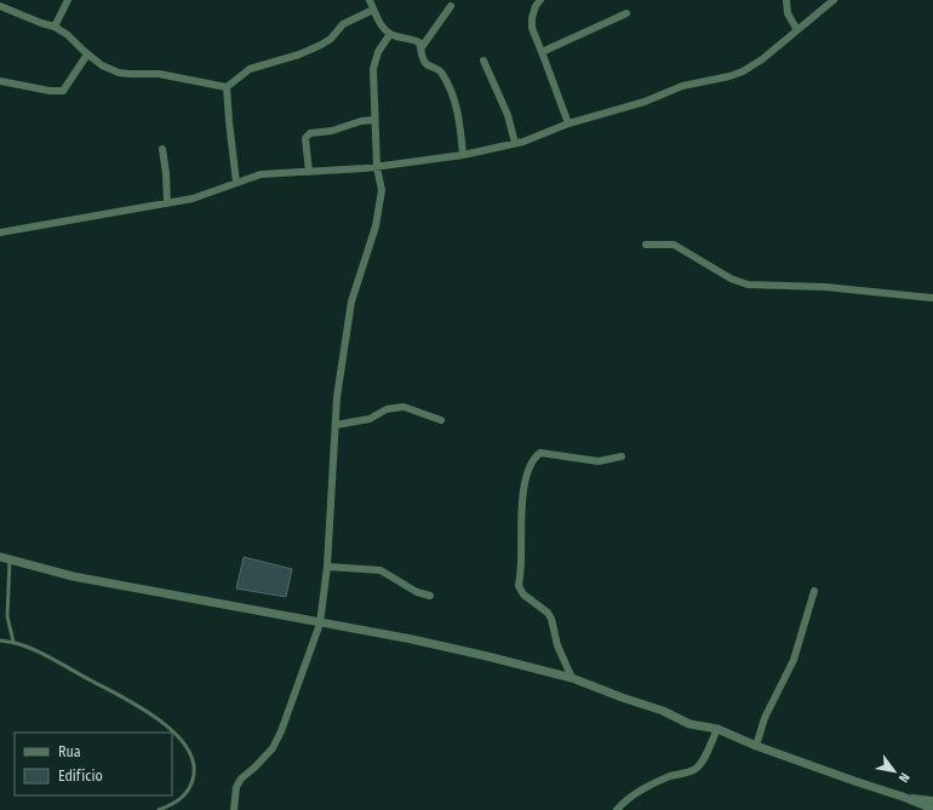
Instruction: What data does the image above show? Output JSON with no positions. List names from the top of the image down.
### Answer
{
  "legend": ["Rua", "Edifício"],
  "north": "bottom right"
}
